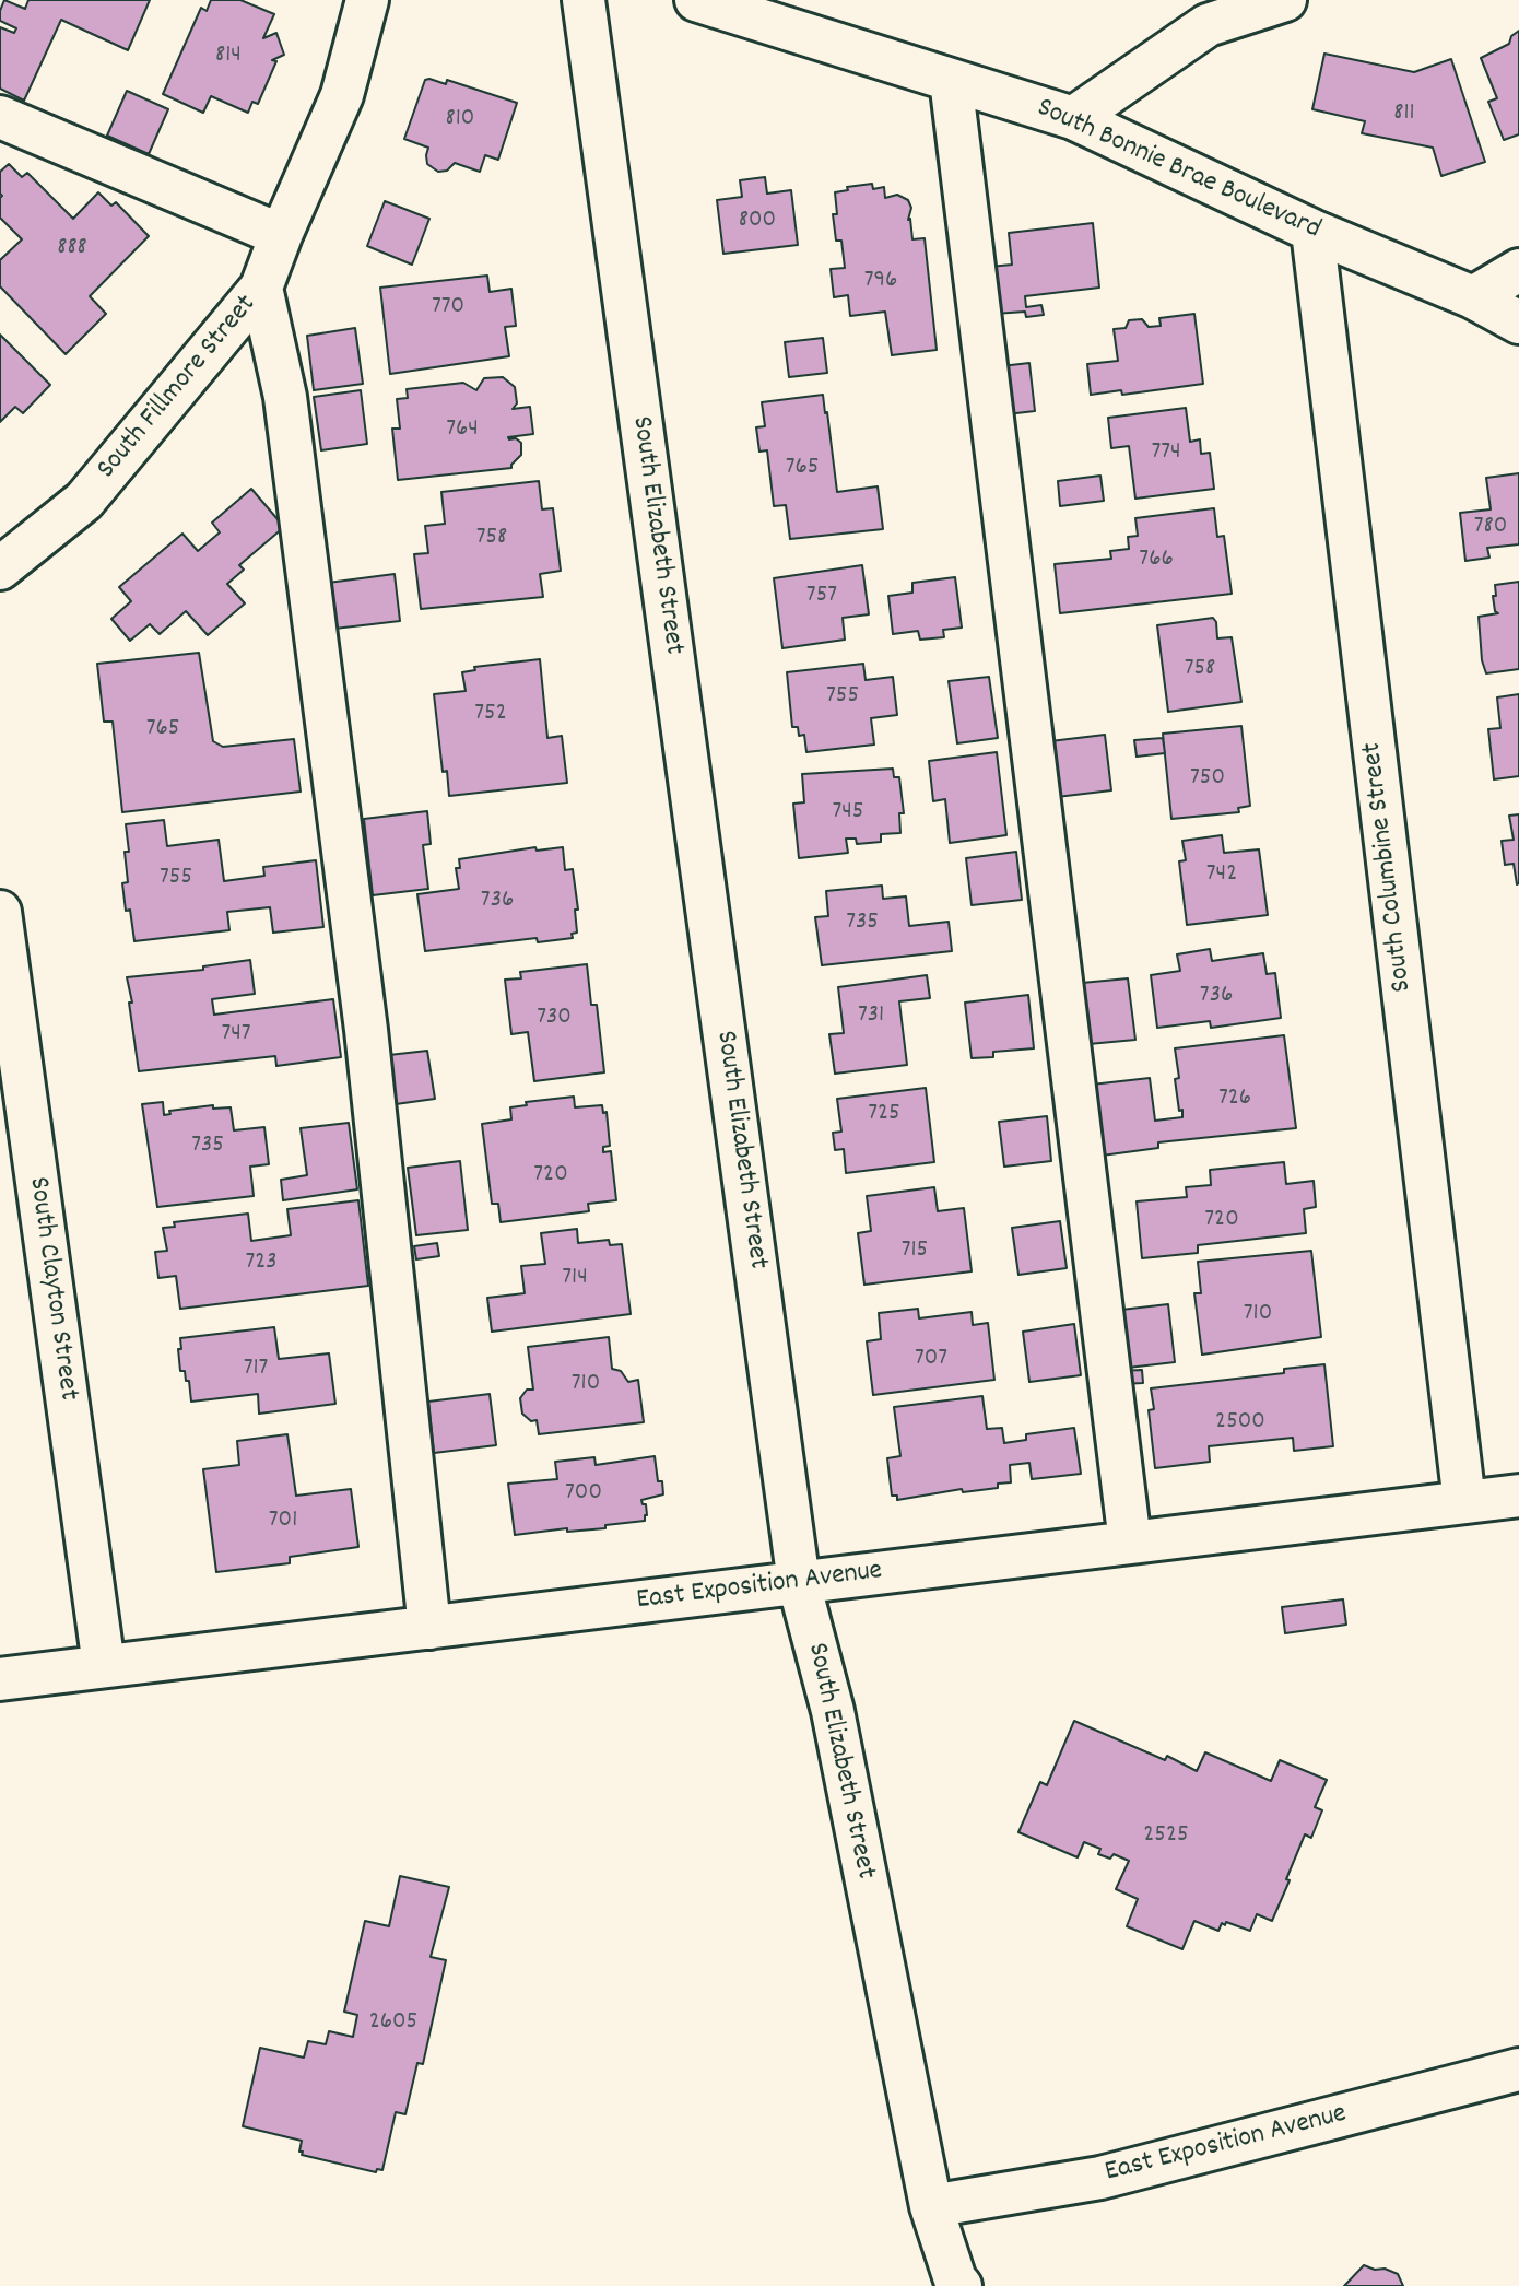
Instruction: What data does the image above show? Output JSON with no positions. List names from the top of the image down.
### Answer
{
  "streets": {
    "street": [
      "South Bonnie Brae Boulevard",
      "South Fillmore Street",
      "South Elizabeth Street",
      "South Columbine Street",
      "South Clayton Street",
      "East Exposition Avenue"
    ]
  },
  "crossings": [
    ["South Bonnie Brae Boulevard", "South Columbine Street"],
    ["South Elizabeth Street", "East Exposition Avenue"],
    ["South Columbine Street", "East Exposition Avenue"],
    ["South Clayton Street", "East Exposition Avenue"]
  ],
  "house_numbers": [
    "814",
    "811",
    "810",
    "800",
    "888",
    "796",
    "770",
    "764",
    "774",
    "765",
    "780",
    "758",
    "766",
    "757",
    "758",
    "755",
    "752",
    "765",
    "750",
    "745",
    "742",
    "755",
    "736",
    "735",
    "736",
    "731",
    "730",
    "747",
    "726",
    "725",
    "735",
    "720",
    "720",
    "715",
    "723",
    "714",
    "710",
    "707",
    "717",
    "710",
    "2500",
    "700",
    "701",
    "2525",
    "2605"
  ]
}
